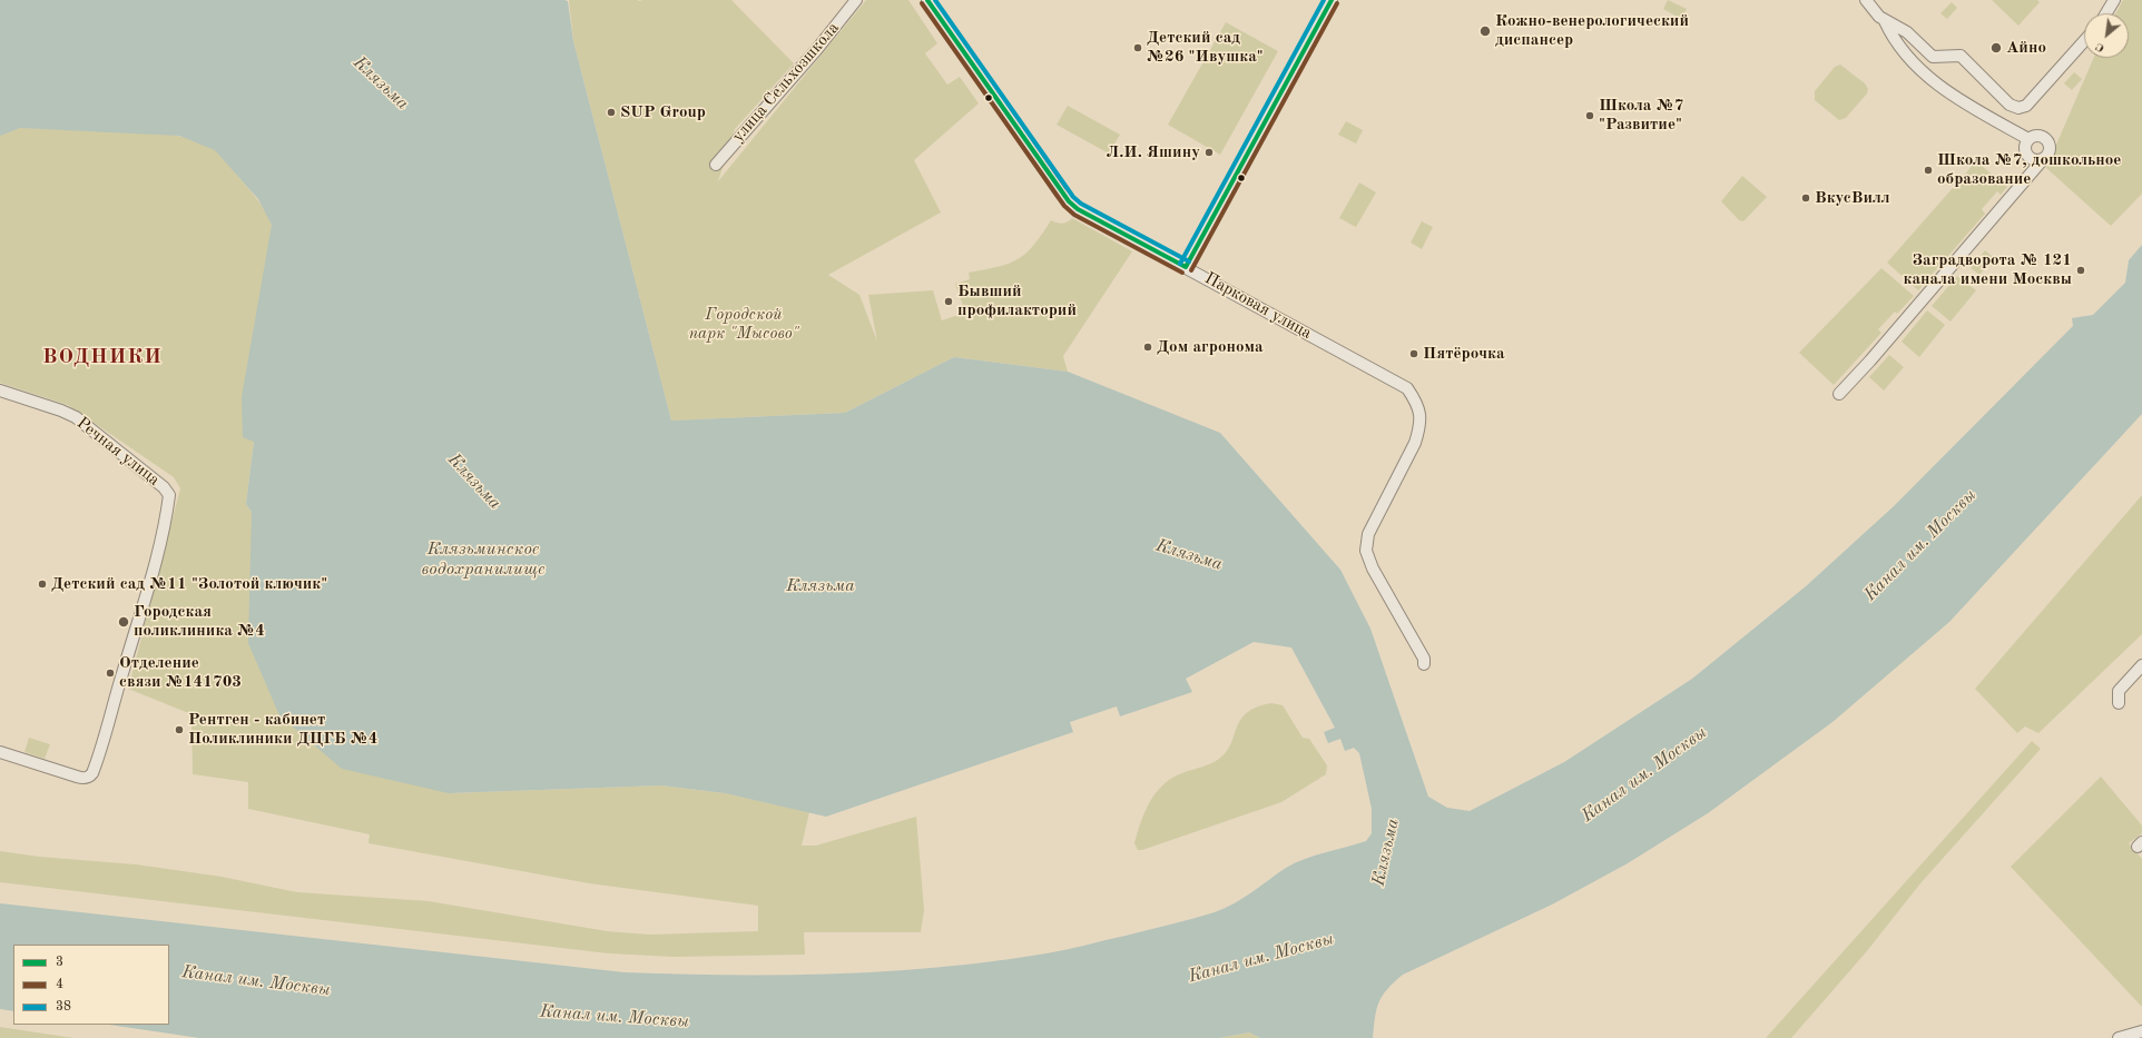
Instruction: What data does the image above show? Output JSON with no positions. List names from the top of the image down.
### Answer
{
  "streets": {
    "street": ["улица Сельхозшкола", "Парковая улица", "Речная улица"]
  },
  "districts": ["ВОДНИКИ"],
  "water": ["Клязьма", "Канал им. Москвы", "Клязьминское водохранилище"],
  "parks": ["Городской парк \"Мысово\""],
  "places": [
    "Кожно-венерологический диспансер",
    "Детский сад №26 \"Ивушка\"",
    "Айно",
    "SUP Group",
    "Школа №7 \"Развитие\"",
    "Л.И. Яшину",
    "Школа №7, дошкольное образование",
    "ВкусВилл",
    "Заградворота № 121 канала имени Москвы",
    "Бывший профилакторий",
    "Дом агронома",
    "Пятёрочка",
    "Детский сад №11 \"Золотой ключик\"",
    "Городская поликлиника №4",
    "Отделение связи №141703",
    "Рентген - кабинет Поликлиники ДЦГБ №4"
  ],
  "lines": ["transit line 3", "transit line 38", "transit line 4"],
  "legend": ["3", "4", "38"],
  "north": "bottom left"
}
